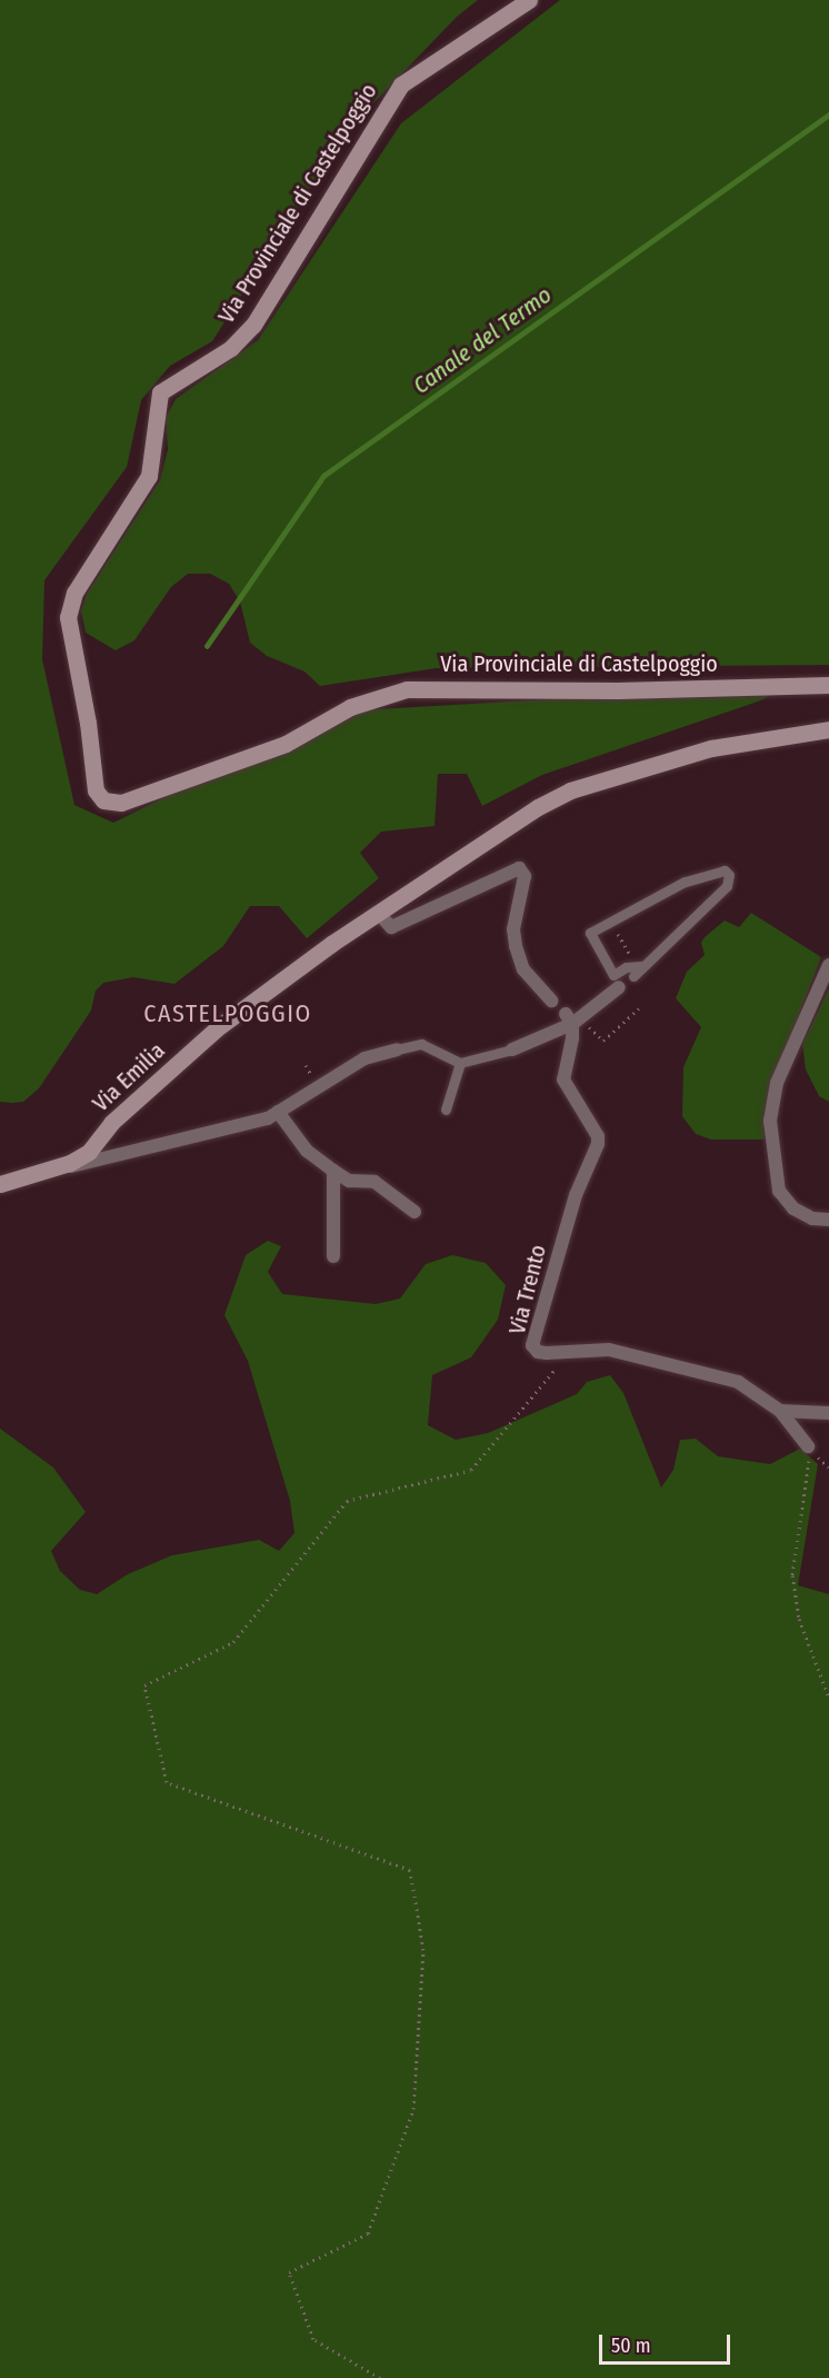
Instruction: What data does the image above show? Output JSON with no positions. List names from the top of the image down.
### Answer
{
  "streets": {
    "main road": ["Via Provinciale di Castelpoggio", "Via Emilia"],
    "street": ["Via Trento"]
  },
  "districts": ["CASTELPOGGIO"],
  "water": ["Canale del Termo"],
  "scale_bar": "50 m"
}
